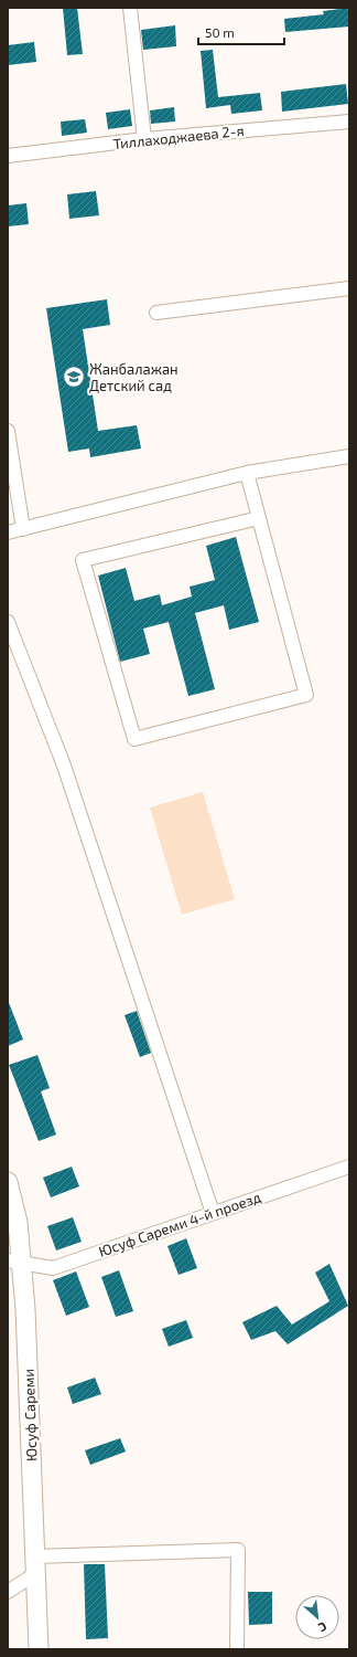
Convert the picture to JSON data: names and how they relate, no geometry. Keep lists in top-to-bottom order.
{
  "streets": {
    "main road": ["Юсуф Сареми"],
    "street": ["Тиллаходжаева 2-я", "Юсуф Сареми 4-й проезд"]
  },
  "crossings": [
    ["Юсуф Сареми 4-й проезд", "Юсуф Сареми"]
  ],
  "places": {
    "school or university": ["Жанбалажан Детский сад"]
  },
  "scale_bar": "50 m",
  "north": "bottom right"
}
